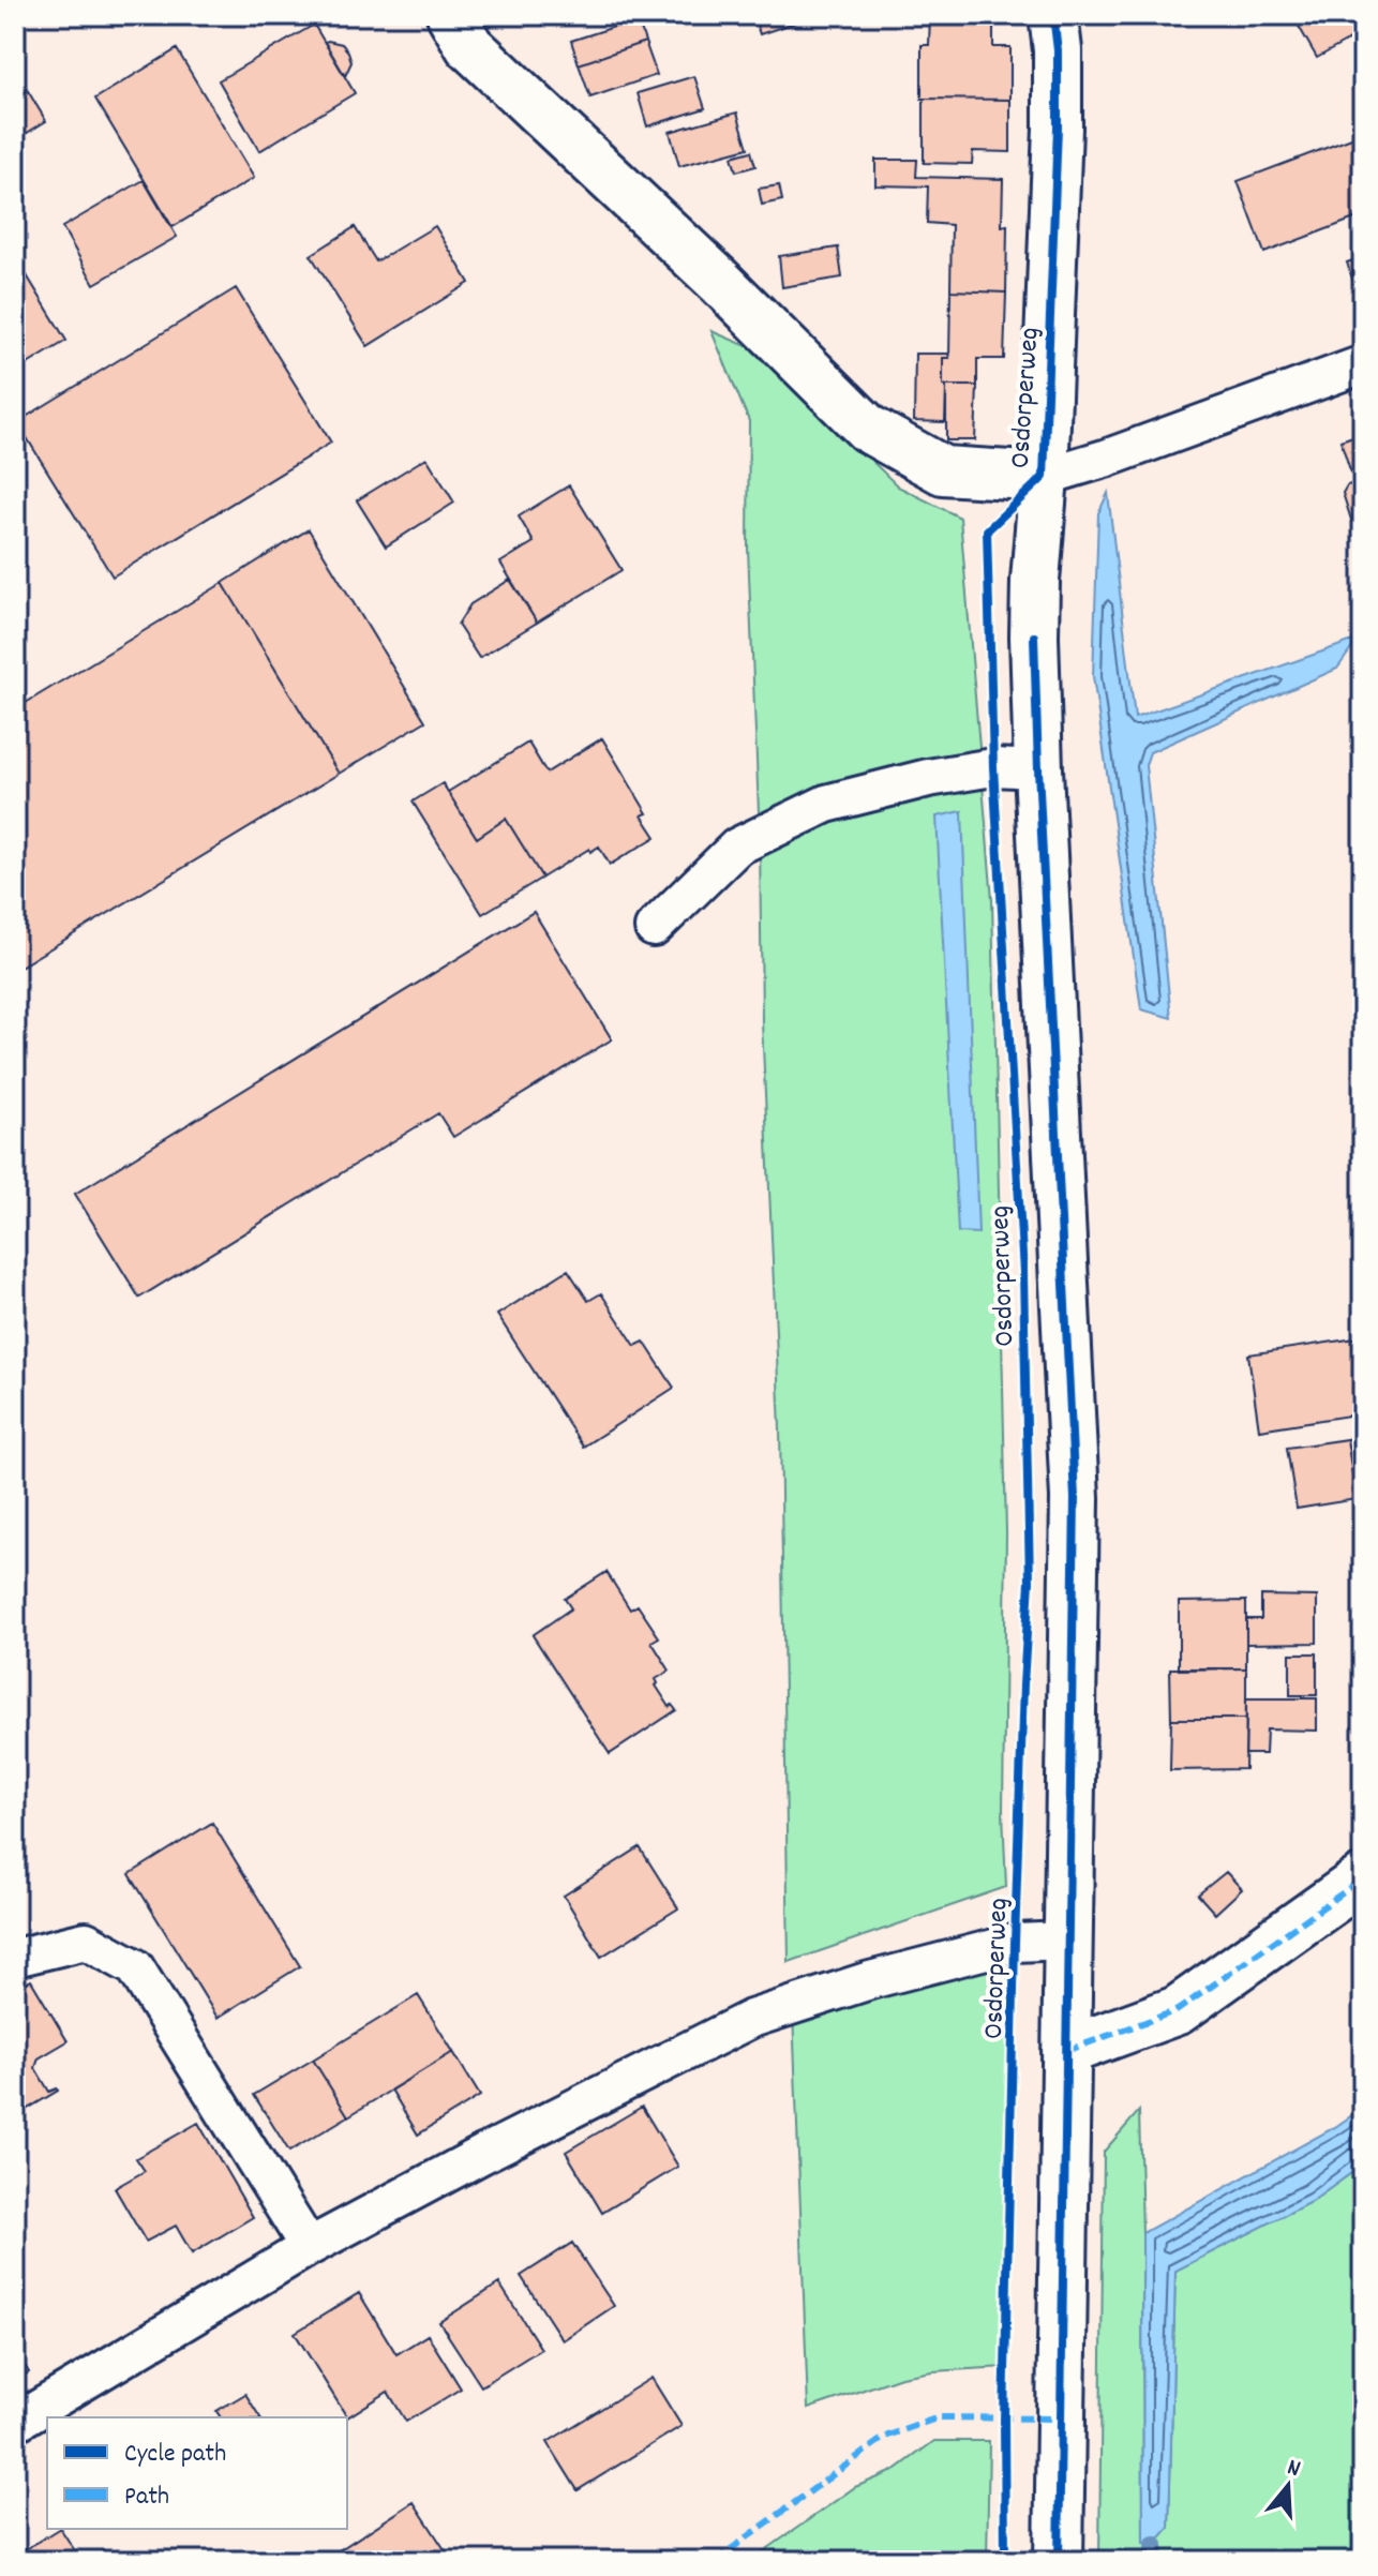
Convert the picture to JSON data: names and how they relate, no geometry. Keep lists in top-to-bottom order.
{
  "streets": {
    "street": ["Osdorperweg"]
  },
  "legend": ["Cycle path", "Path"],
  "north": "top"
}
